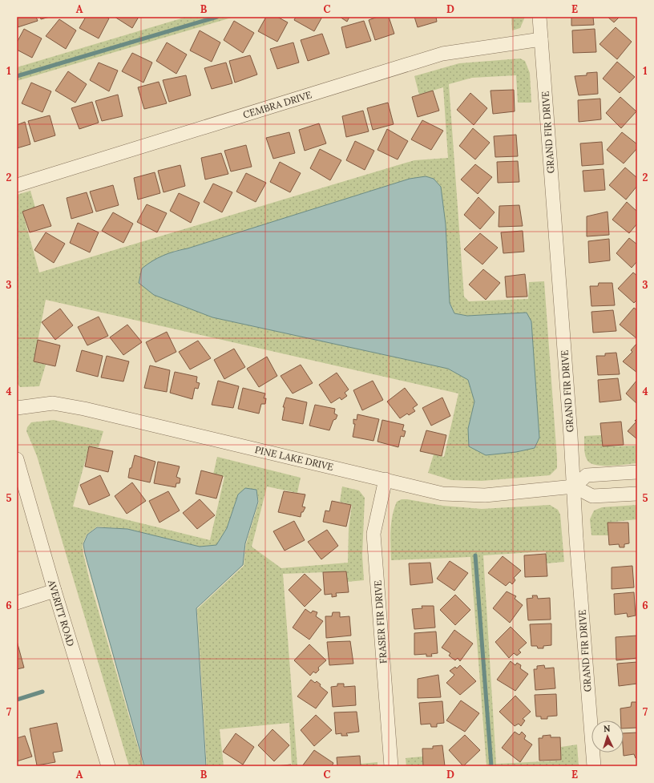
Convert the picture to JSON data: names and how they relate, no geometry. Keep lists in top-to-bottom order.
{
  "streets": {
    "street": [
      "CEMBRA DRIVE",
      "GRAND FIR DRIVE",
      "PINE LAKE DRIVE",
      "AVERITT ROAD",
      "FRASER FIR DRIVE"
    ]
  },
  "crossings": [
    ["CEMBRA DRIVE", "GRAND FIR DRIVE"],
    ["GRAND FIR DRIVE", "PINE LAKE DRIVE"],
    ["PINE LAKE DRIVE", "FRASER FIR DRIVE"]
  ],
  "north": "top",
  "grid": {
    "columns": [
      "A",
      "B",
      "C",
      "D",
      "E"
    ],
    "rows": [
      "1",
      "2",
      "3",
      "4",
      "5",
      "6",
      "7"
    ]
  }
}
